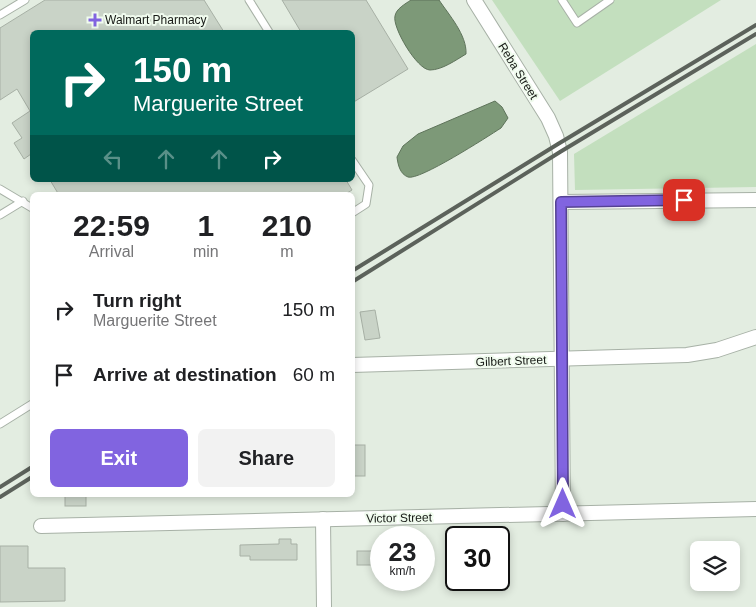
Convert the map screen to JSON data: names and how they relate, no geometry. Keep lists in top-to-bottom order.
{
  "streets": {
    "street": ["Reba Street", "Gilbert Street", "Victor Street"]
  },
  "crossings": [
    ["Reba Street", "Gilbert Street"],
    ["Reba Street", "Victor Street"]
  ],
  "places": {
    "health": ["Walmart Pharmacy"]
  },
  "page": {
    "turn": ["150 m", "Marguerite Street"],
    "eta": [
      "22:59",
      "Arrival",
      "1",
      "min",
      "210",
      "m"
    ],
    "list": [
      {
        "name": "Turn right",
        "note": "Marguerite Street",
        "value": "150 m"
      },
      {
        "name": "Arrive at destination",
        "value": "60 m"
      }
    ],
    "buttons": ["Exit", "Share"],
    "speed": "23 km/h",
    "limit": "30"
  }
}
